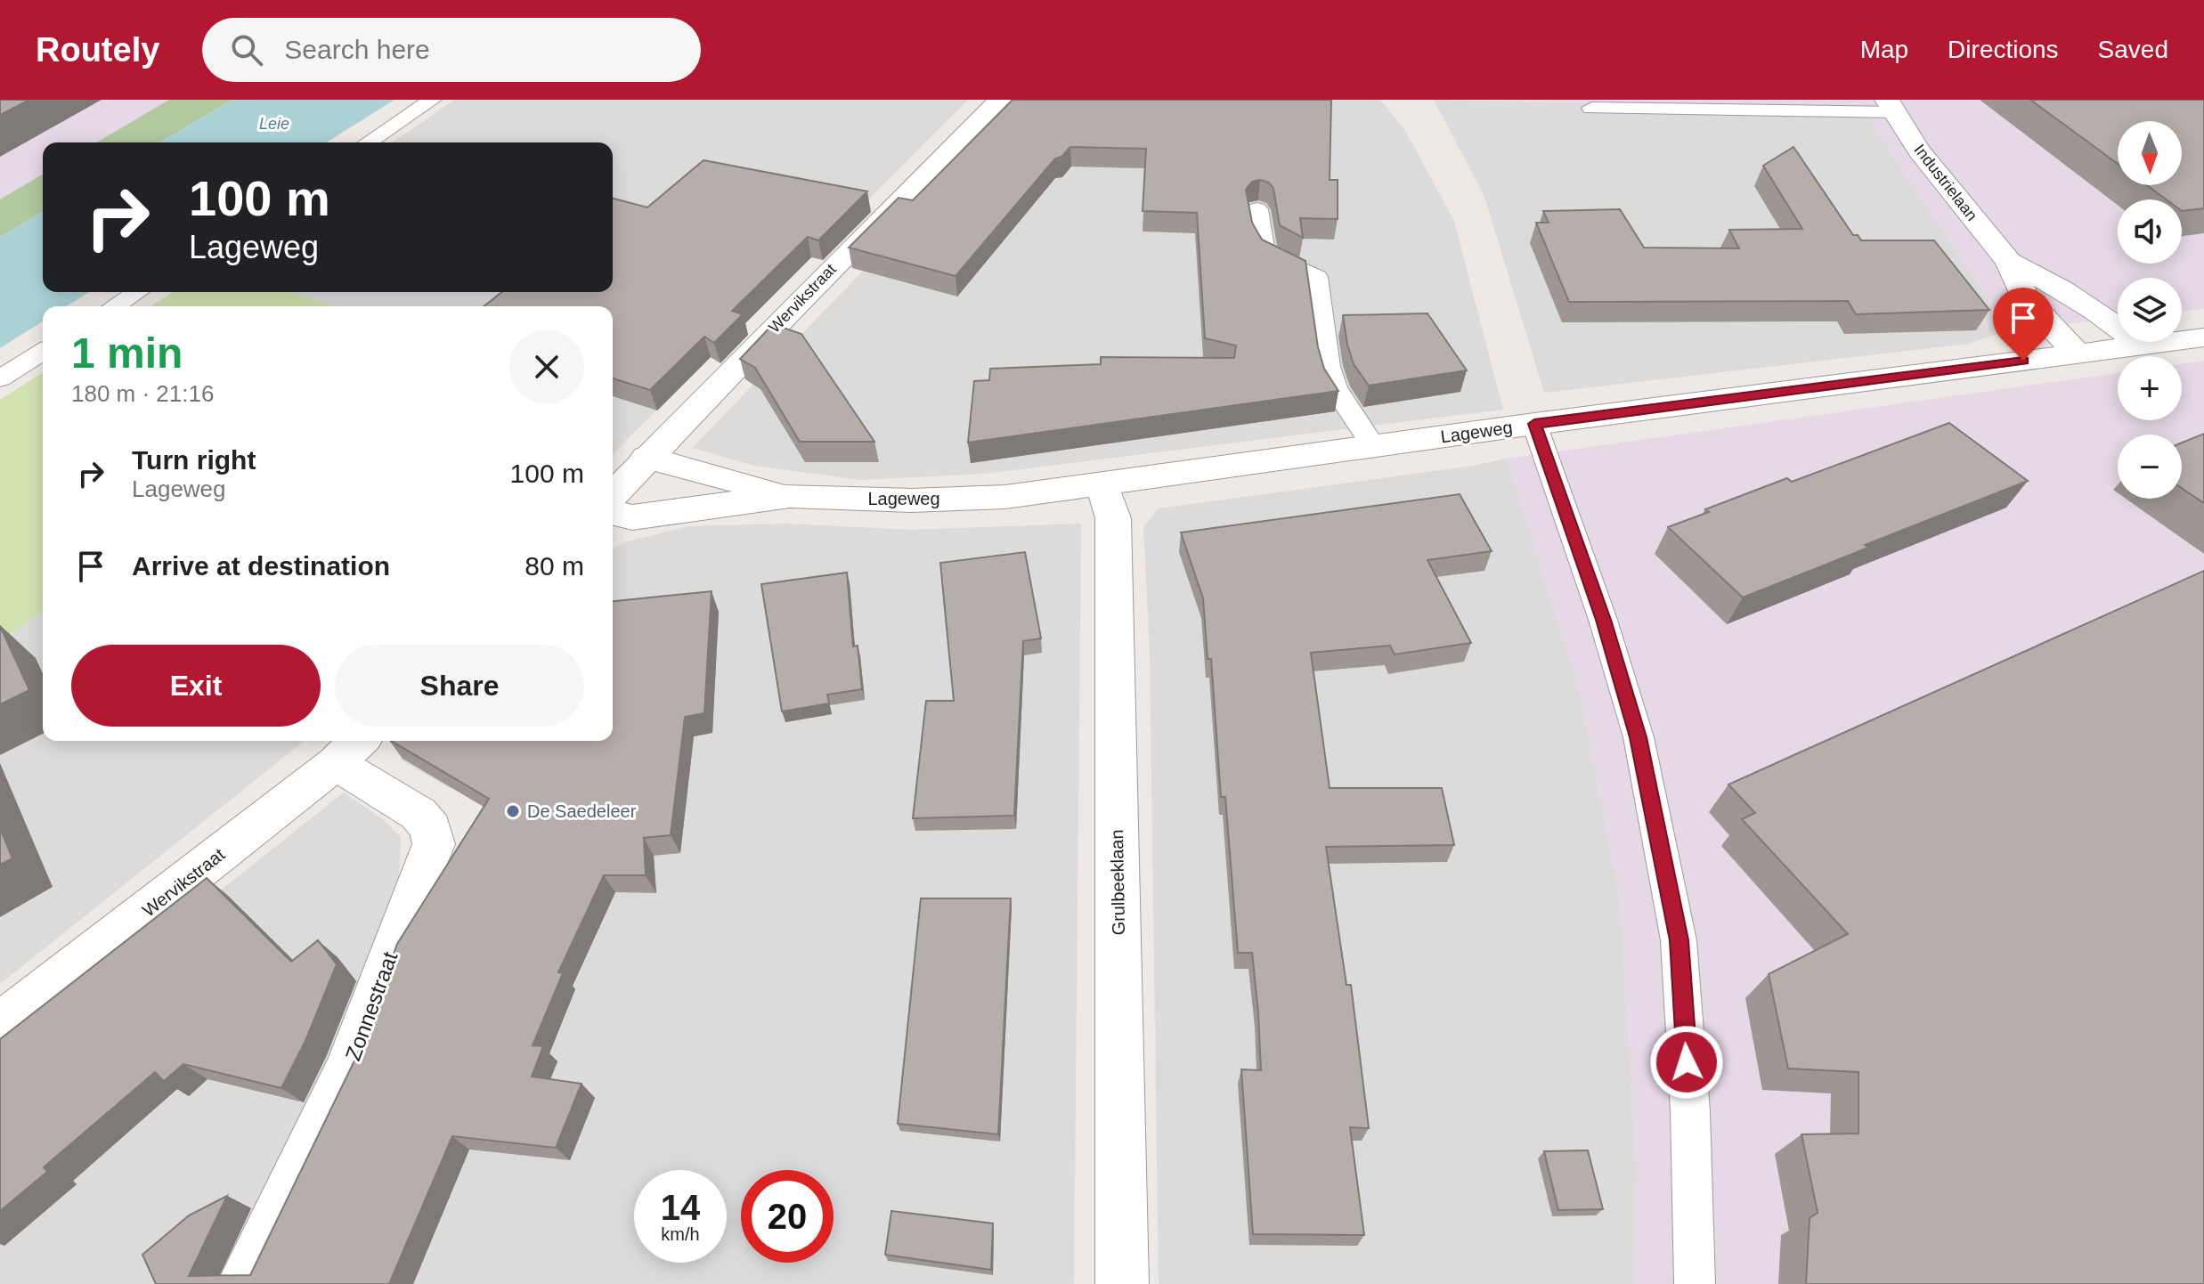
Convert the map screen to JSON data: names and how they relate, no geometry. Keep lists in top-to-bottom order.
{
  "streets": {
    "street": [
      "Industrielaan",
      "Wervikstraat",
      "Lageweg",
      "Grulbeeklaan",
      "Zonnestraat"
    ]
  },
  "crossings": [
    ["Industrielaan", "Lageweg"],
    ["Wervikstraat", "Lageweg"],
    ["Wervikstraat", "Zonnestraat"],
    ["Lageweg", "Grulbeeklaan"]
  ],
  "water": ["Leie"],
  "places": ["De Saedeleer"],
  "north": "bottom",
  "page": {
    "header": "Routely",
    "search": "Search here",
    "nav": ["Map", "Directions", "Saved"],
    "map_buttons": ["+", "−"],
    "turn": ["100 m", "Lageweg"],
    "heading": ["1 min", "180 m · 21:16"],
    "list": [
      {
        "name": "Turn right",
        "note": "Lageweg",
        "value": "100 m"
      },
      {
        "name": "Arrive at destination",
        "value": "80 m"
      }
    ],
    "buttons": ["Exit", "Share"],
    "speed": "14 km/h",
    "limit": "20"
  }
}
